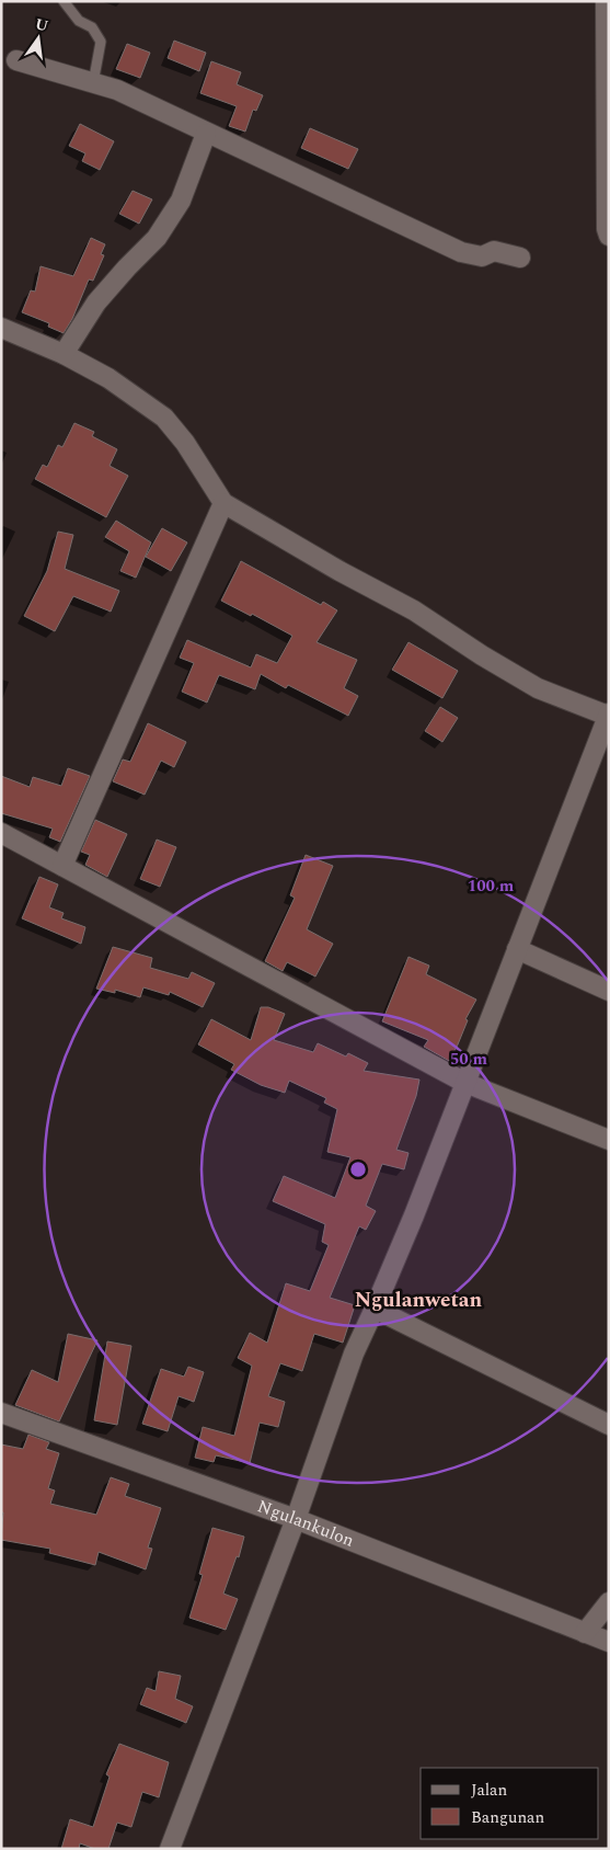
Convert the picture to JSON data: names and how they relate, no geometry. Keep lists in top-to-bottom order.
{
  "streets": {
    "street": ["Ngulankulon"]
  },
  "districts": ["Ngulanwetan"],
  "legend": ["Jalan", "Bangunan"],
  "north": "top",
  "rings": ["100 m", "50 m"]
}
